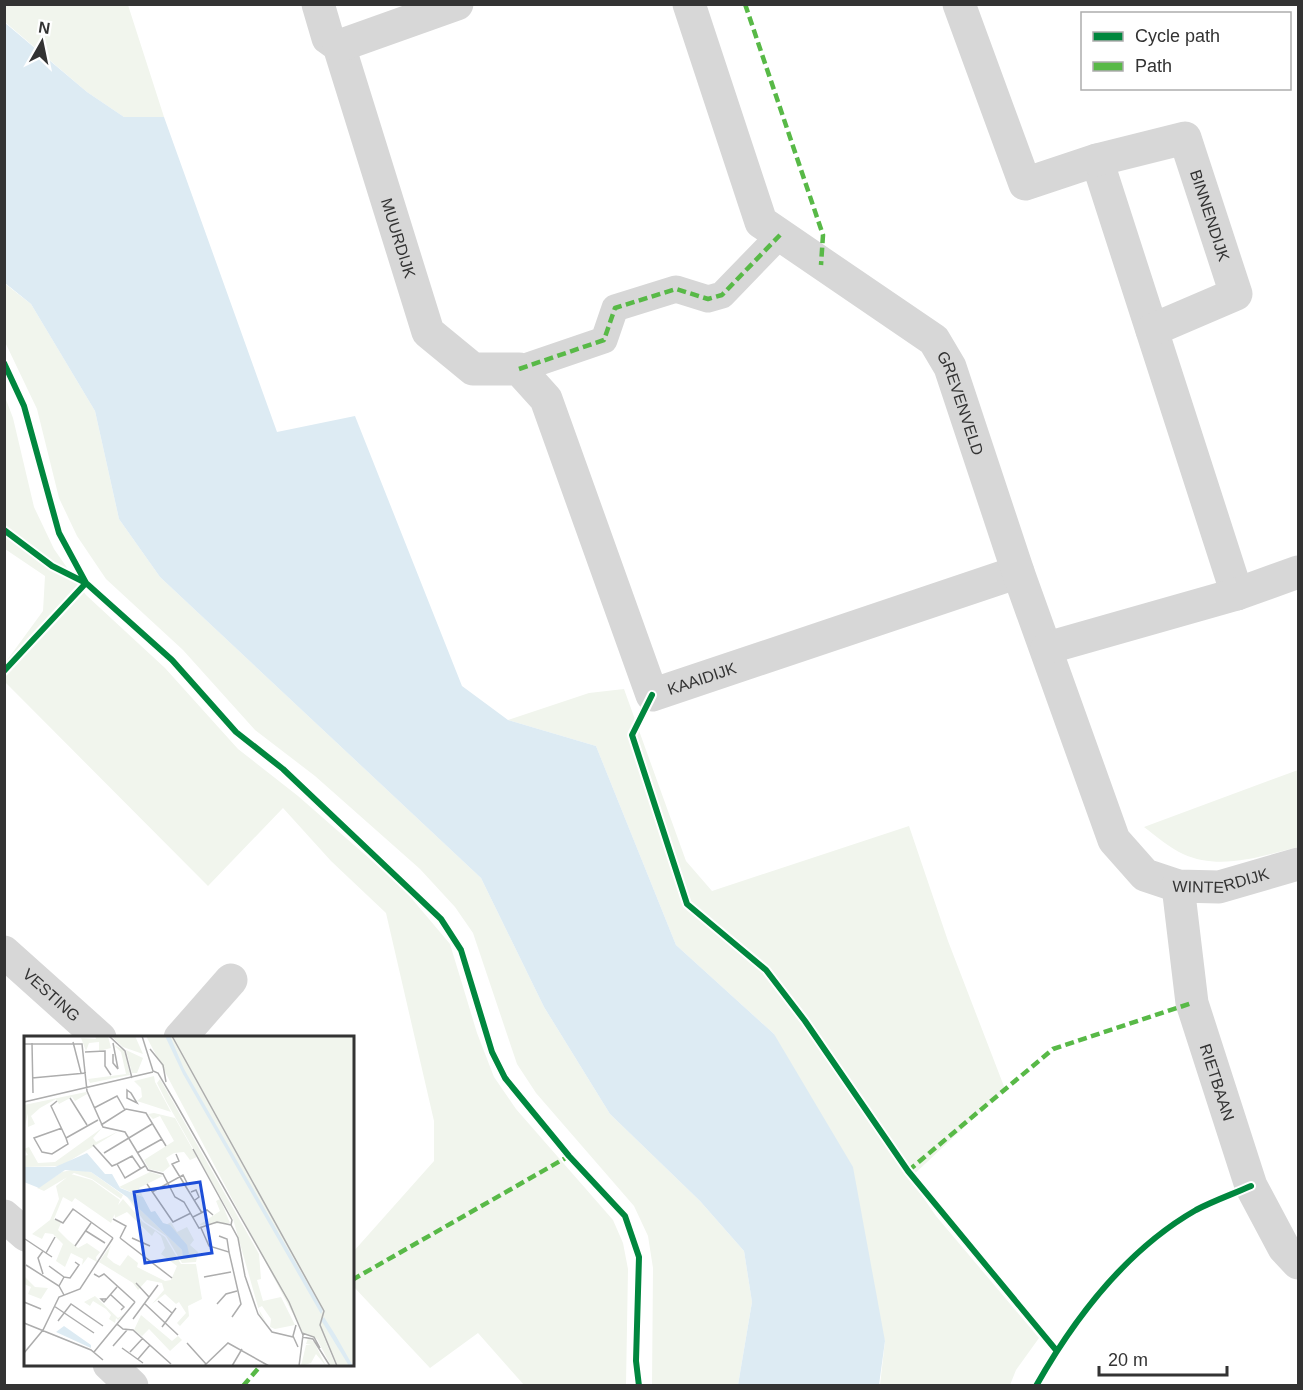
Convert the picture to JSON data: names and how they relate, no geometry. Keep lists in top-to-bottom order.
{
  "streets": {
    "street": [
      "BINNENDIJK",
      "MUURDIJK",
      "GREVENVELD",
      "KAAIDIJK",
      "WINTERDIJK",
      "VESTING",
      "RIETBAAN"
    ]
  },
  "crossings": [
    ["MUURDIJK", "KAAIDIJK"],
    ["GREVENVELD", "KAAIDIJK"],
    ["GREVENVELD", "WINTERDIJK"],
    ["WINTERDIJK", "RIETBAAN"]
  ],
  "legend": ["Cycle path", "Path"],
  "scale_bar": "20 m",
  "north": "top"
}
